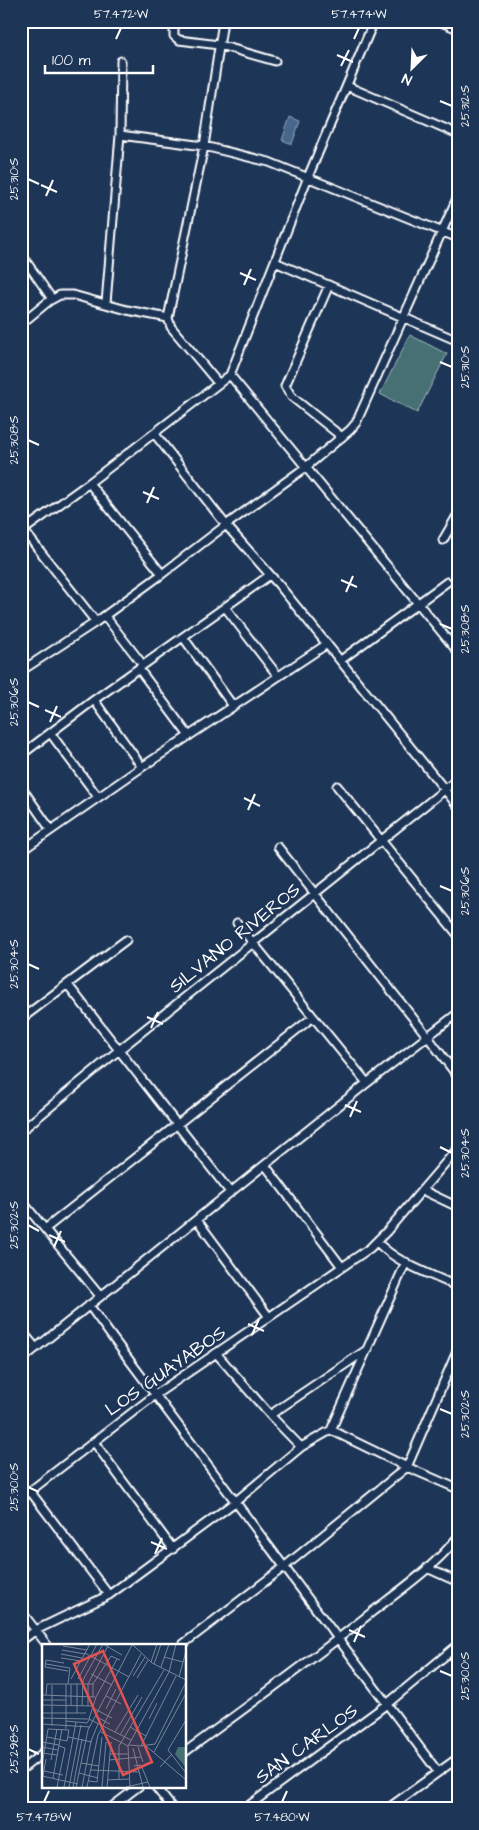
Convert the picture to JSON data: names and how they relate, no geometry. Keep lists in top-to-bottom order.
{
  "streets": {
    "street": ["SILVANO RIVEROS", "LOS GUAYABOS", "SAN CARLOS"]
  },
  "scale_bar": "100 m",
  "north": "bottom left",
  "coordinates": [
    "57.472°W",
    "57.474°W",
    "25.312°S",
    "25.310°S",
    "25.308°S",
    "25.306°S",
    "25.304°S",
    "25.302°S",
    "25.300°S",
    "25.298°S",
    "57.478°W",
    "57.480°W"
  ]
}
